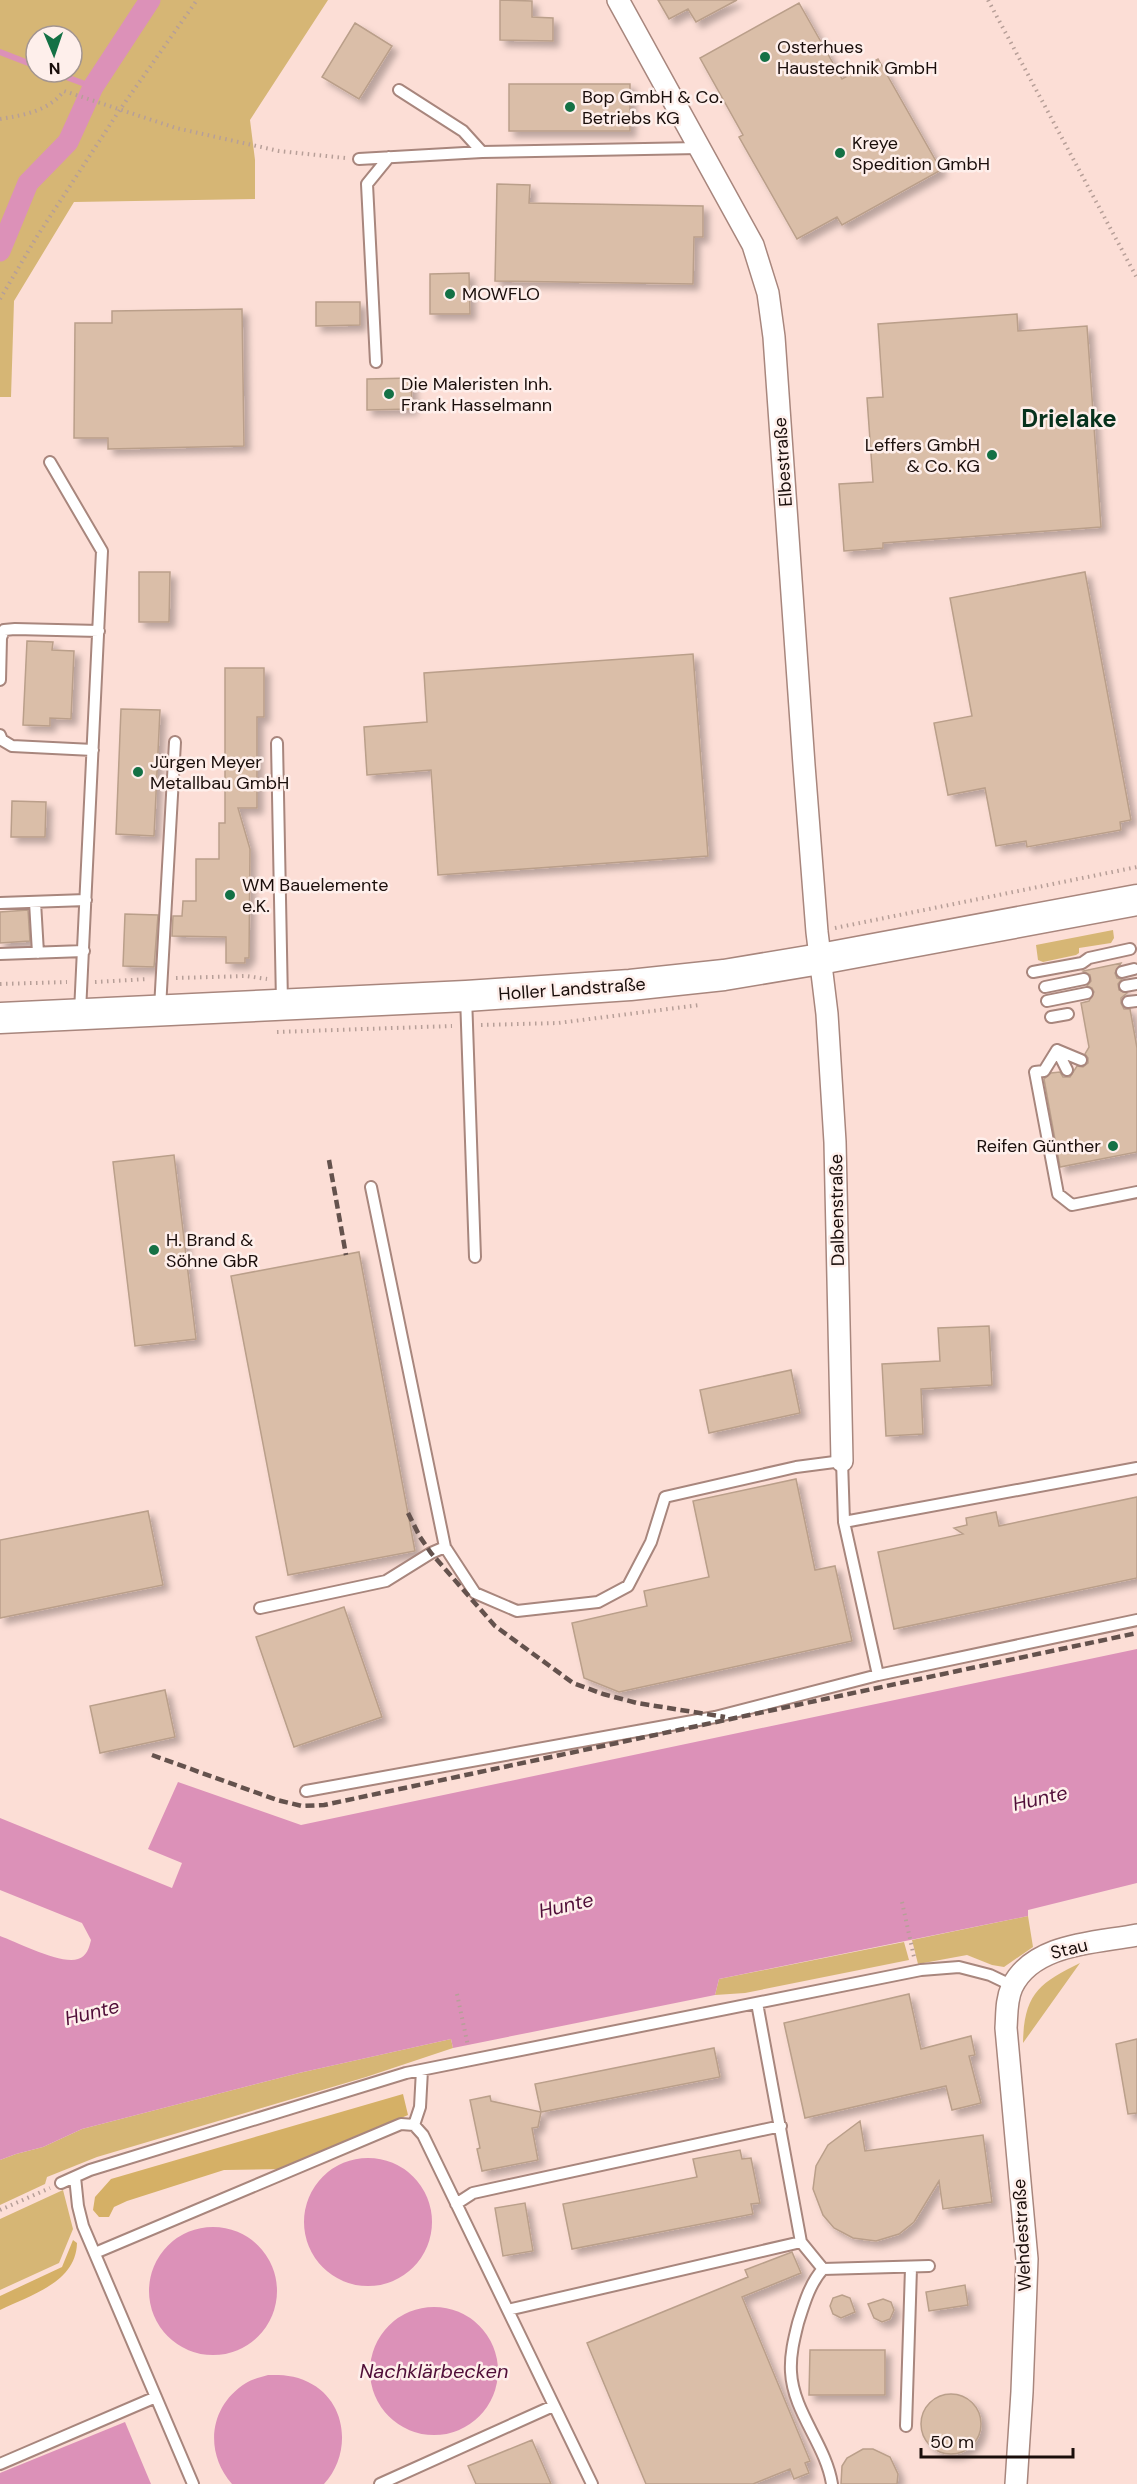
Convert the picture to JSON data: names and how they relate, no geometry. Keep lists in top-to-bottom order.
{
  "streets": {
    "main road": ["Holler Landstraße"],
    "street": [
      "Elbestraße",
      "Dalbenstraße",
      "Stau",
      "Wehdestraße"
    ]
  },
  "crossings": [
    ["Elbestraße", "Holler Landstraße"],
    ["Elbestraße", "Dalbenstraße"],
    ["Holler Landstraße", "Dalbenstraße"],
    ["Stau", "Wehdestraße"]
  ],
  "districts": ["Drielake"],
  "water": ["Hunte", "Nachklärbecken"],
  "places": [
    "Osterhues Haustechnik GmbH",
    "Bop GmbH & Co. Betriebs KG",
    "Kreye Spedition GmbH",
    "MOWFLO",
    "Die Maleristen Inh. Frank Hasselmann",
    "Leffers GmbH & Co. KG",
    "Jürgen Meyer Metallbau GmbH",
    "WM Bauelemente e.K.",
    "Reifen Günther",
    "H. Brand & Söhne GbR"
  ],
  "scale_bar": "50 m",
  "north": "bottom"
}
